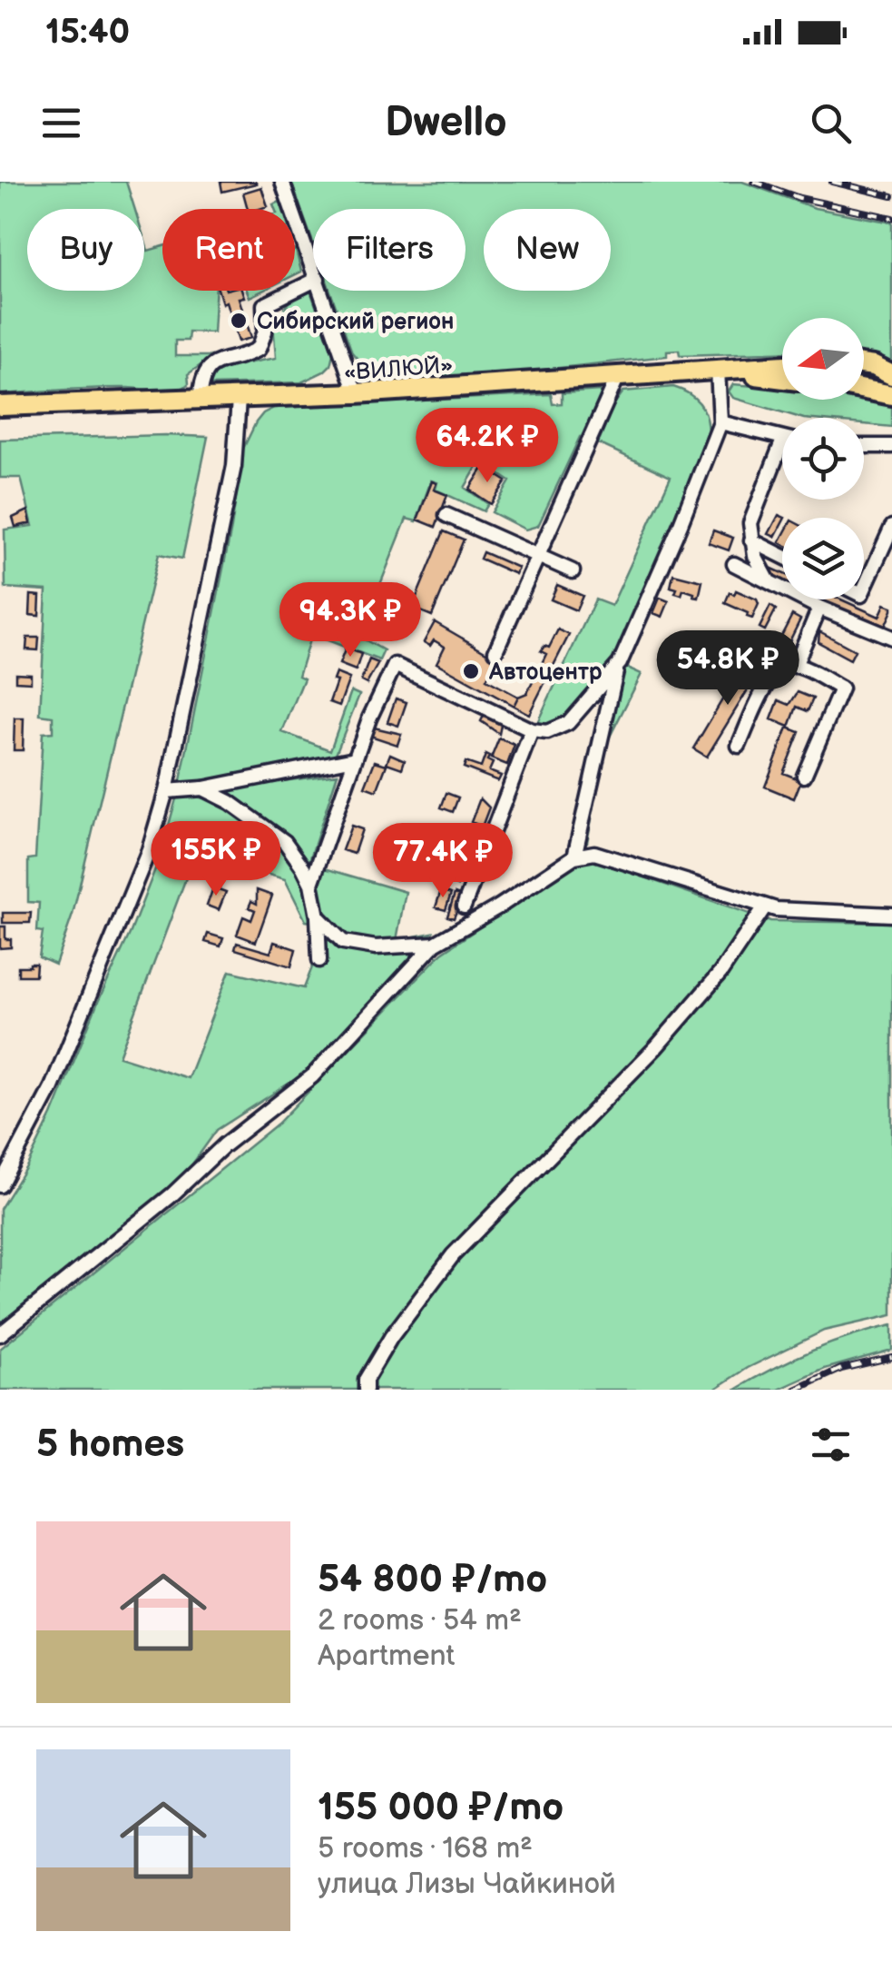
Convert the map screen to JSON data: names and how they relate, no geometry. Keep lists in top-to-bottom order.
{
  "streets": {
    "highway": ["«ВИЛЮЙ»"]
  },
  "places": ["Сибирский регион", "Автоцентр"],
  "north": "left",
  "page": {
    "status": "15:40",
    "header": "Dwello",
    "chip": [
      "Buy",
      "Rent",
      "Filters",
      "New"
    ],
    "price": [
      "64.2K ₽",
      "94.3K ₽",
      "54.8K ₽",
      "155K ₽",
      "77.4K ₽"
    ],
    "heading": "5 homes",
    "list": [
      {
        "name": "54 800 ₽/mo",
        "note": "2 rooms · 54 m² · Apartment"
      },
      {
        "name": "155 000 ₽/mo",
        "note": "5 rooms · 168 m² · улица Лизы Чайкиной"
      }
    ]
  }
}
